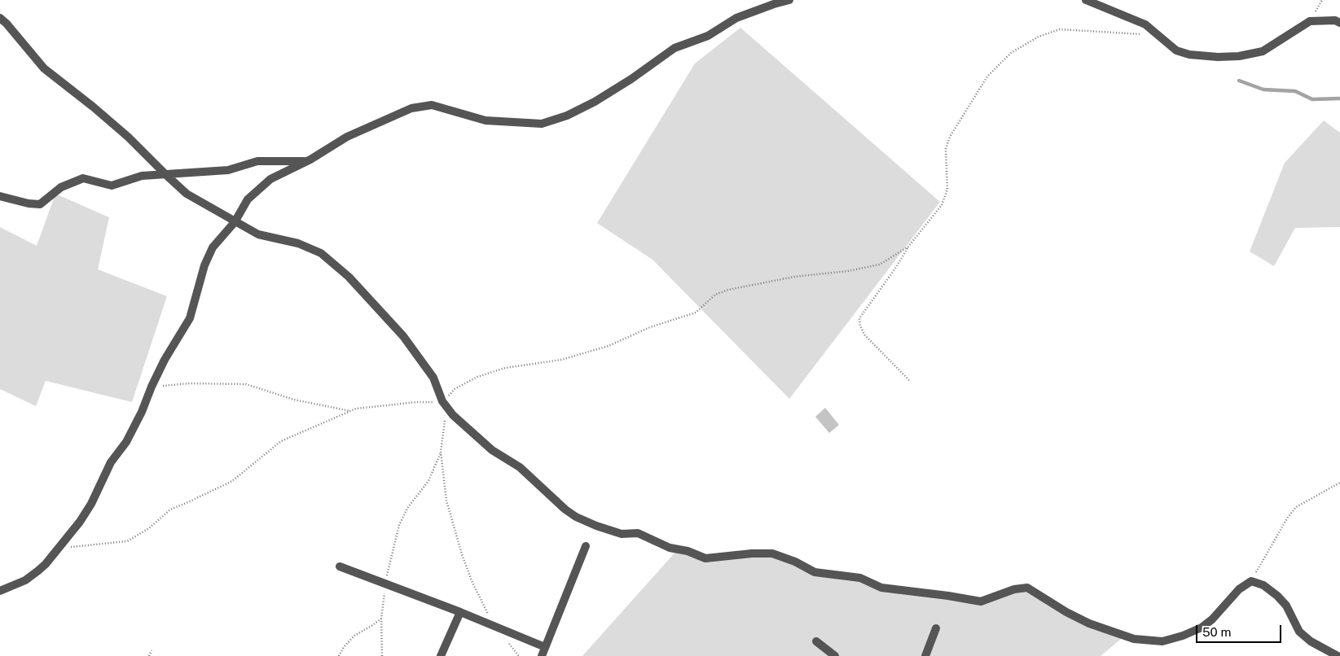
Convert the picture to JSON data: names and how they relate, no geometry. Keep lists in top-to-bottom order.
{
  "scale_bar": "50 m"
}
